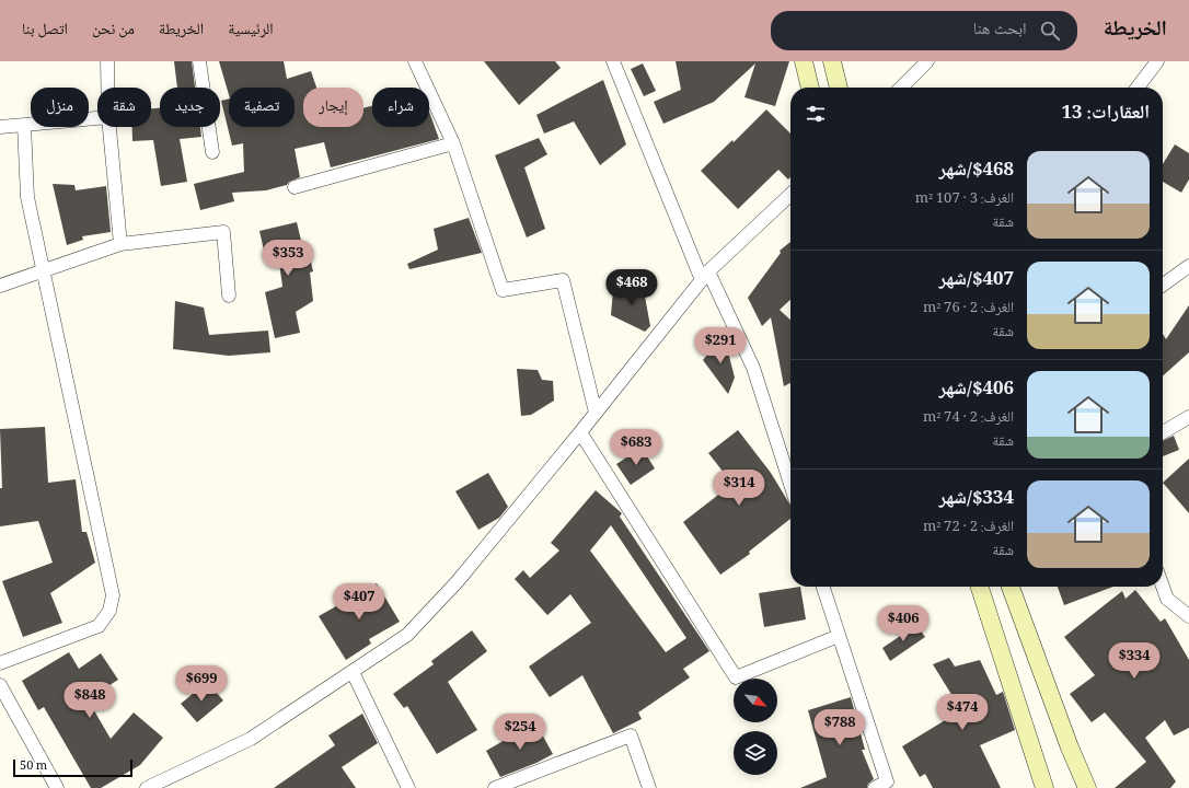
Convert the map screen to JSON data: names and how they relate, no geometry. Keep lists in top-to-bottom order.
{
  "scale_bar": "50 m",
  "north": "bottom right",
  "page": {
    "header": "الخريطة",
    "search": "ابحث هنا",
    "nav": [
      "الرئيسية",
      "الخريطة",
      "من نحن",
      "اتصل بنا"
    ],
    "chip": [
      "شراء",
      "إيجار",
      "تصفية",
      "جديد",
      "شقة",
      "منزل"
    ],
    "heading": "العقارات: 13",
    "list": [
      {
        "name": "$468/شهر",
        "note": "الغرف: 3 · 107 m² · شقة"
      },
      {
        "name": "$407/شهر",
        "note": "الغرف: 2 · 76 m² · شقة"
      },
      {
        "name": "$406/شهر",
        "note": "الغرف: 2 · 74 m² · شقة"
      },
      {
        "name": "$334/شهر",
        "note": "الغرف: 2 · 72 m² · شقة"
      }
    ],
    "price": [
      "$353",
      "$468",
      "$291",
      "$683",
      "$314",
      "$407",
      "$406",
      "$334",
      "$699",
      "$848",
      "$474",
      "$788",
      "$254"
    ],
    "scale": "50 m"
  }
}
